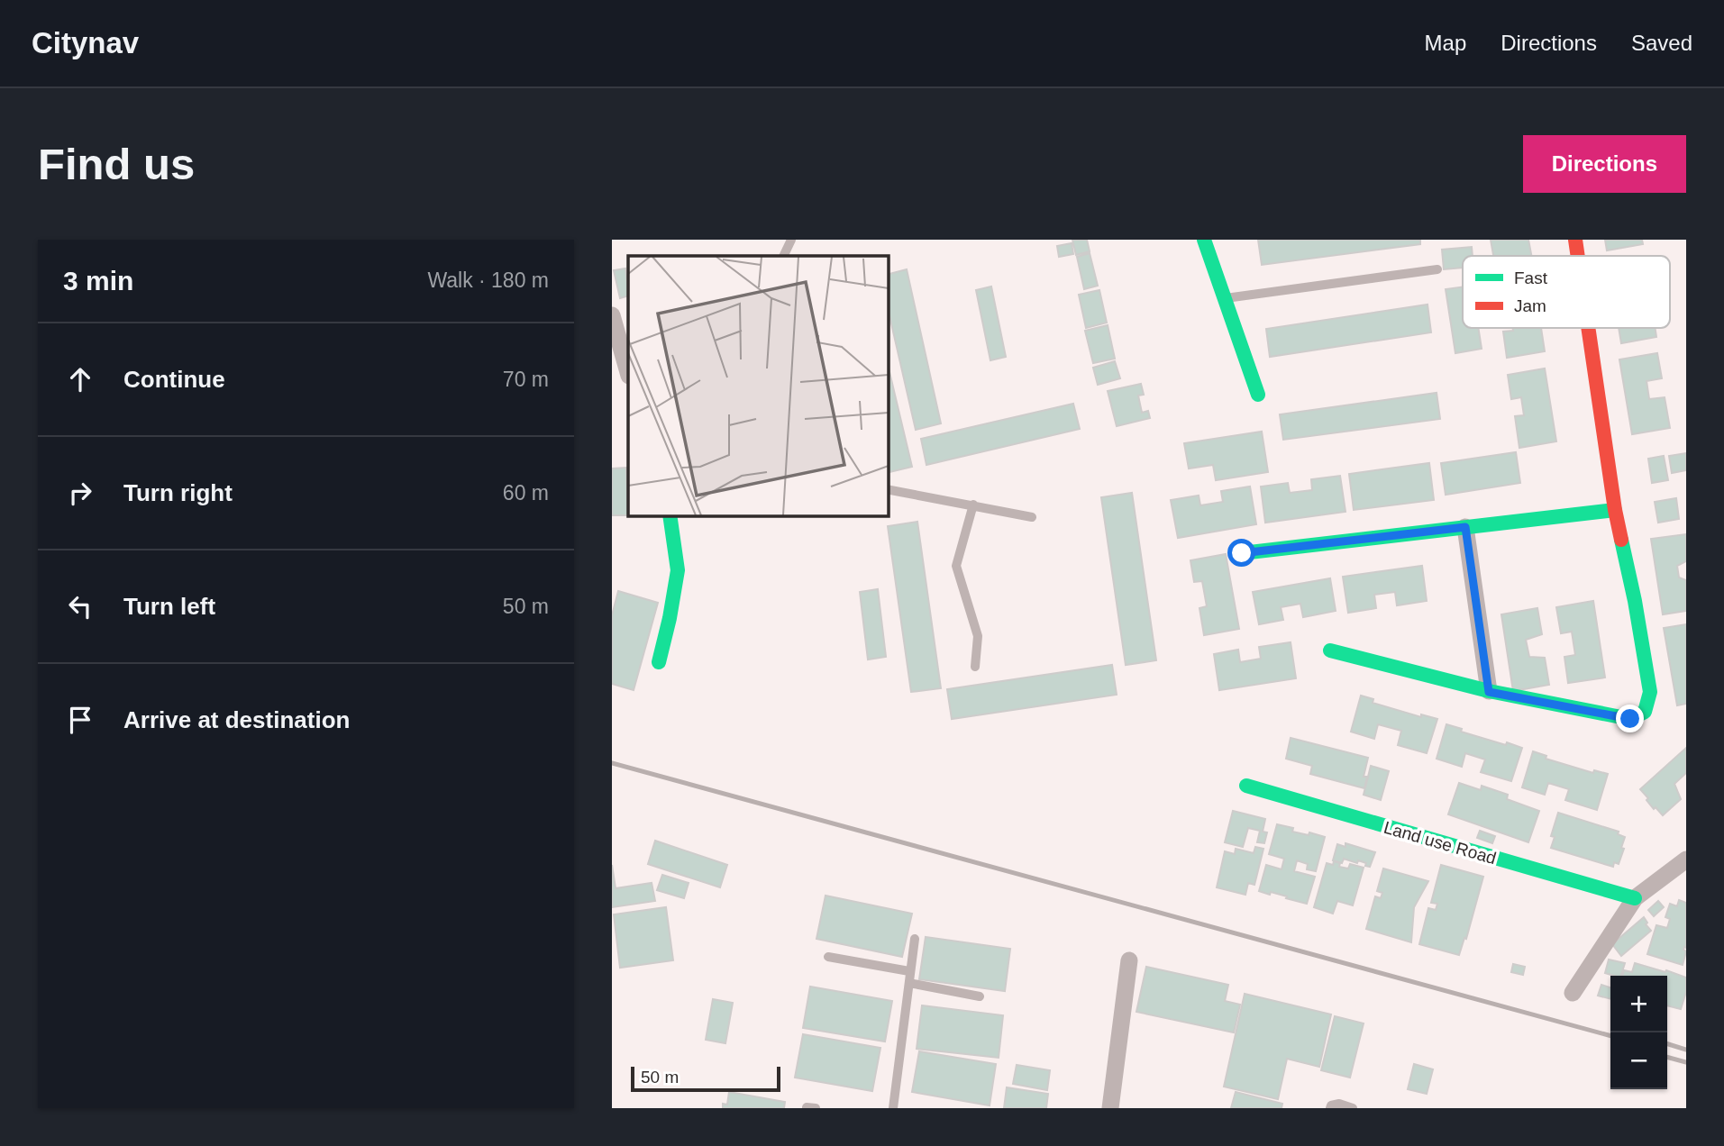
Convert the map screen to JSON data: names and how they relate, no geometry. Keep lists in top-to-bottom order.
{
  "streets": {
    "street": ["Land use Road"]
  },
  "legend": ["Fast", "Jam"],
  "scale_bar": "50 m",
  "page": {
    "header": "Citynav",
    "nav": ["Map", "Directions", "Saved"],
    "buttons": "Directions",
    "title": "Find us",
    "heading": ["3 min", "Walk · 180 m"],
    "list": [
      ["Continue", "70 m"],
      ["Turn right", "60 m"],
      ["Turn left", "50 m"],
      "Arrive at destination"
    ],
    "map_buttons": ["+", "−"],
    "scale": "50 m"
  }
}
